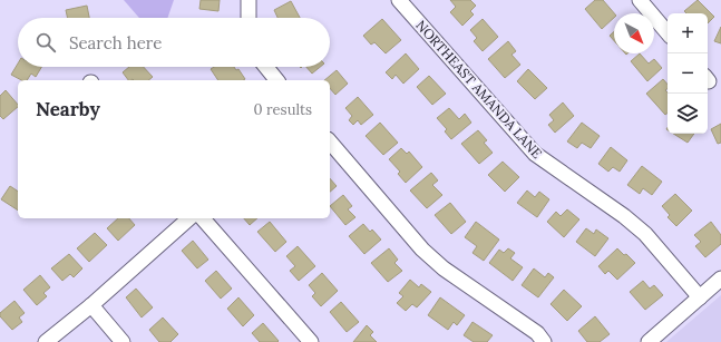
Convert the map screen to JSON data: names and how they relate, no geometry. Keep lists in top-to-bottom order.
{
  "streets": {
    "street": ["NORTHEAST AMANDA LANE"]
  },
  "north": "bottom right",
  "page": {
    "map_buttons": ["+", "−"],
    "search": "Search here",
    "heading": ["Nearby", "0 results"]
  }
}
